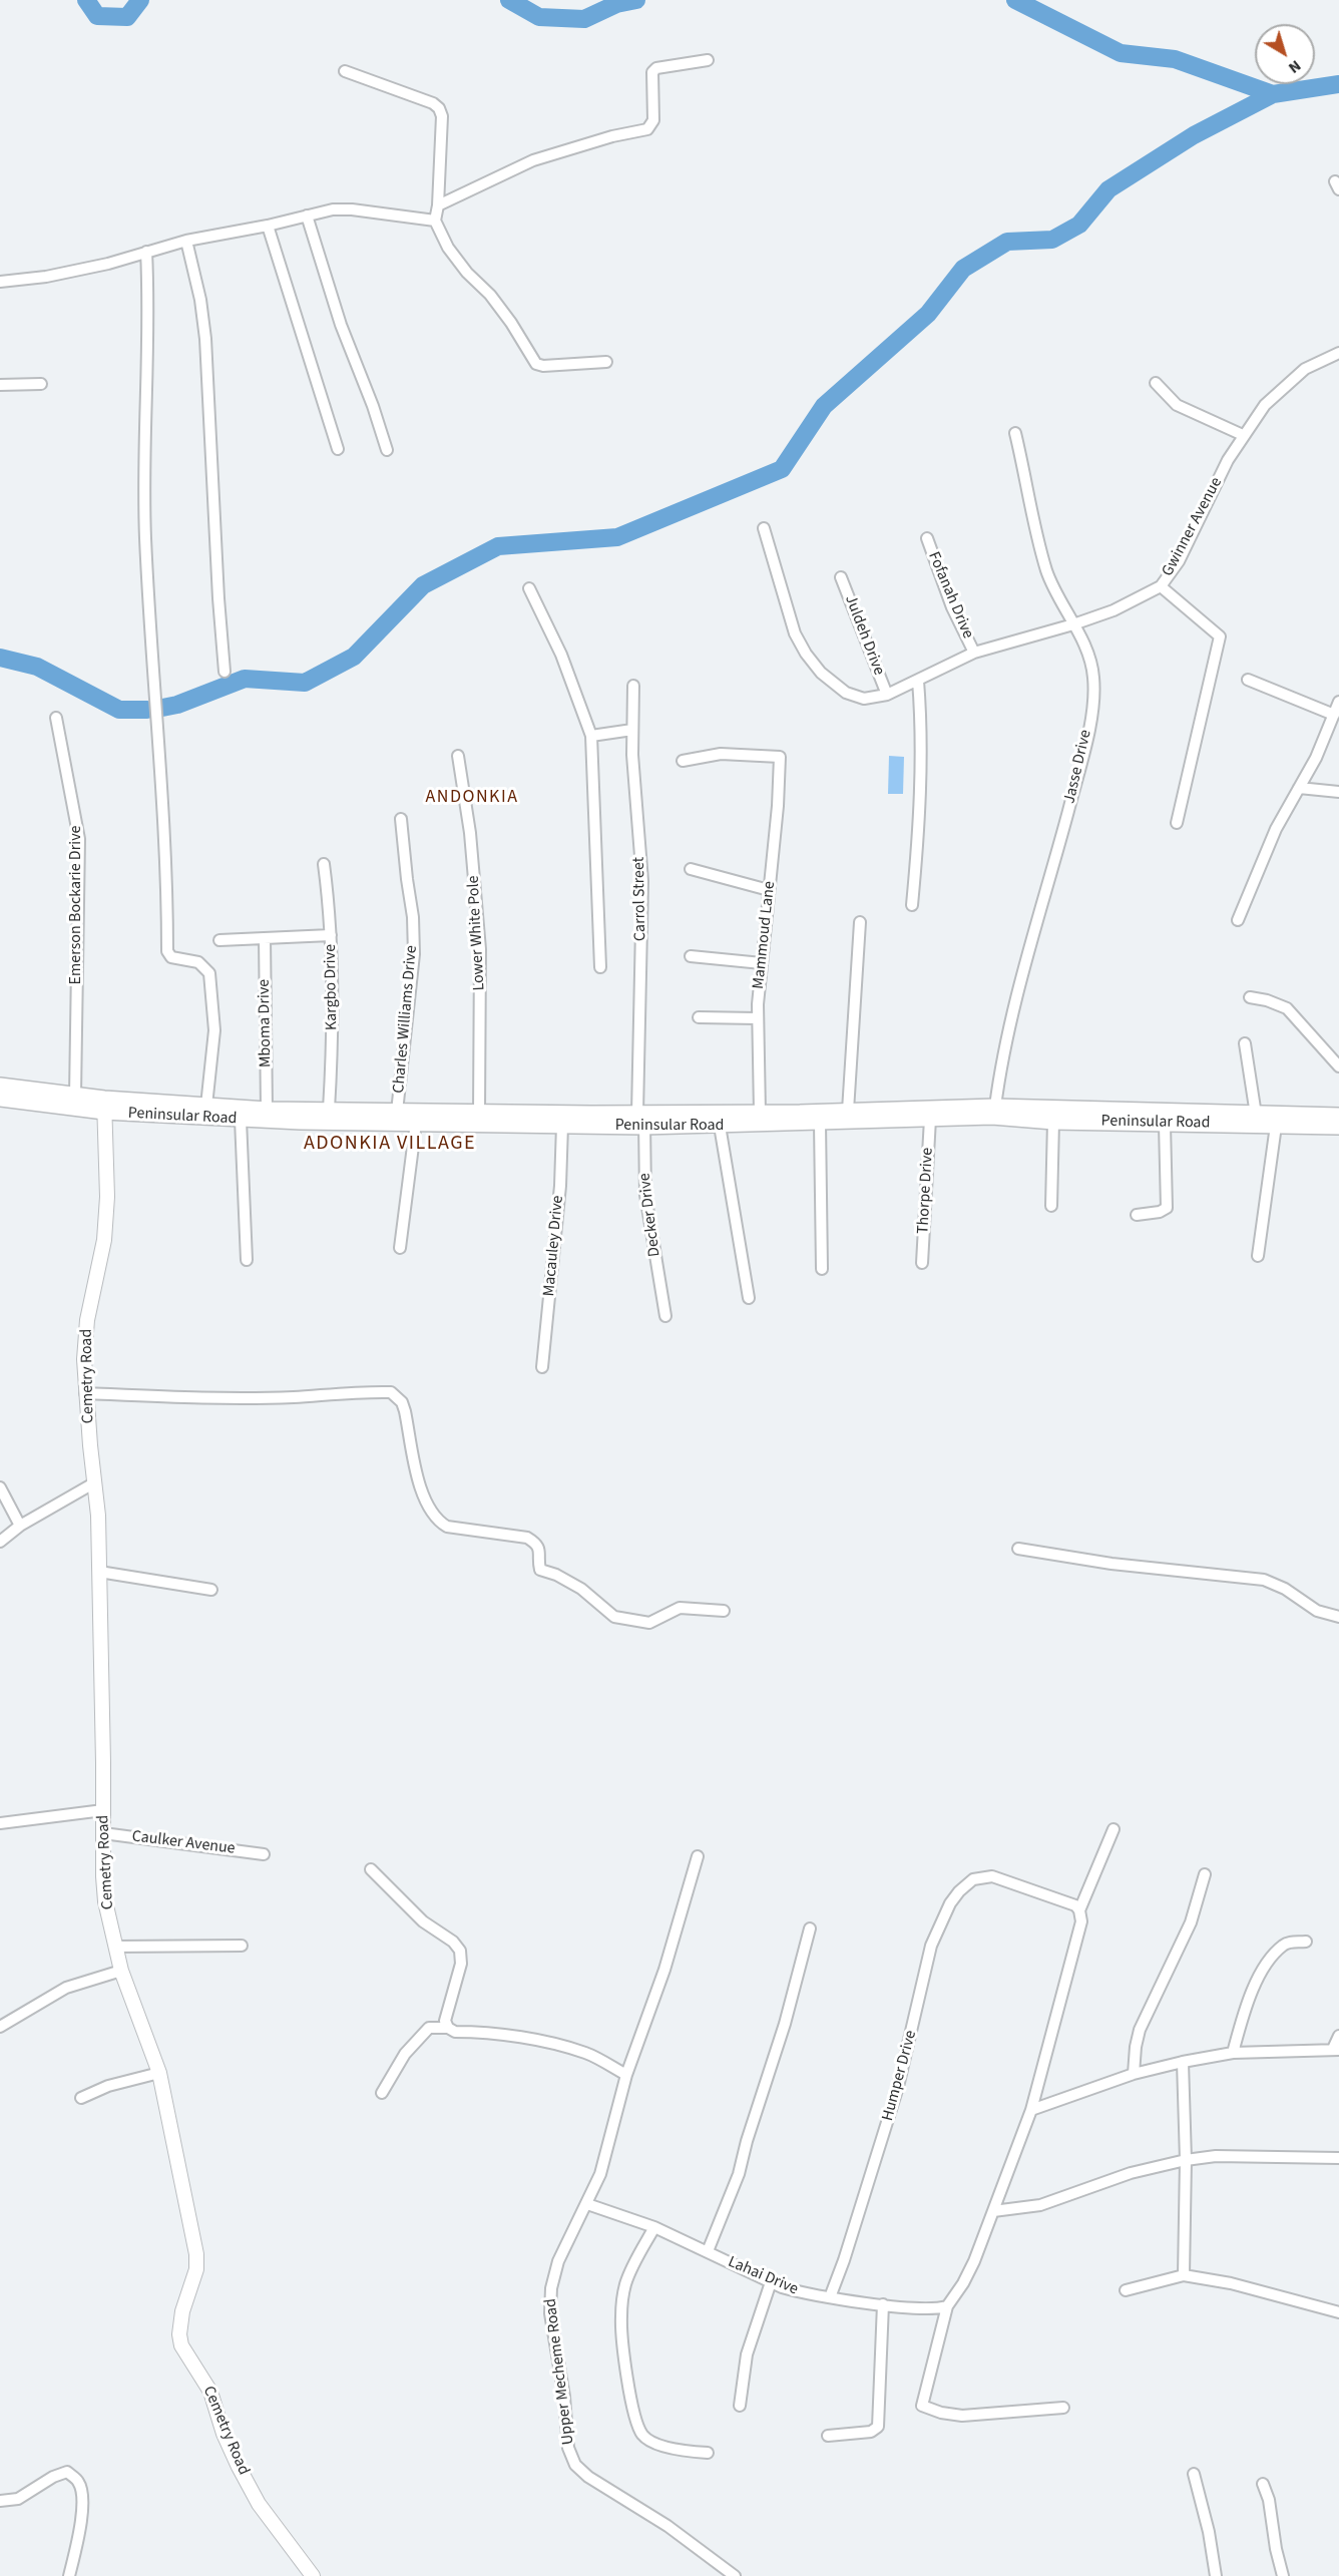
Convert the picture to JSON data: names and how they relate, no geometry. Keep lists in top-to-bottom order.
{
  "streets": {
    "main road": ["Peninsular Road"],
    "street": [
      "Gwinner Avenue",
      "Fofanah Drive",
      "Juldeh Drive",
      "Jasse Drive",
      "Carrol Street",
      "Emerson Bockarie Drive",
      "Lower White Pole",
      "Mammoud Lane",
      "Kargbo Drive",
      "Charles Williams Drive",
      "Mboma Drive",
      "Thorpe Drive",
      "Decker Drive",
      "Macauley Drive",
      "Cemetry Road",
      "Caulker Avenue",
      "Humper Drive",
      "Lahai Drive",
      "Upper Mecheme Road"
    ]
  },
  "crossings": [
    ["Gwinner Avenue", "Fofanah Drive"],
    ["Gwinner Avenue", "Juldeh Drive"],
    ["Gwinner Avenue", "Jasse Drive"],
    ["Jasse Drive", "Peninsular Road"],
    ["Carrol Street", "Peninsular Road"],
    ["Carrol Street", "Decker Drive"],
    ["Emerson Bockarie Drive", "Peninsular Road"],
    ["Lower White Pole", "Peninsular Road"],
    ["Mammoud Lane", "Peninsular Road"],
    ["Kargbo Drive", "Peninsular Road"],
    ["Charles Williams Drive", "Peninsular Road"],
    ["Mboma Drive", "Peninsular Road"],
    ["Peninsular Road", "Thorpe Drive"],
    ["Peninsular Road", "Decker Drive"],
    ["Peninsular Road", "Macauley Drive"],
    ["Peninsular Road", "Cemetry Road"],
    ["Cemetry Road", "Caulker Avenue"],
    ["Humper Drive", "Lahai Drive"],
    ["Lahai Drive", "Upper Mecheme Road"]
  ],
  "districts": ["ANDONKIA", "ADONKIA VILLAGE"],
  "north": "bottom right"
}
